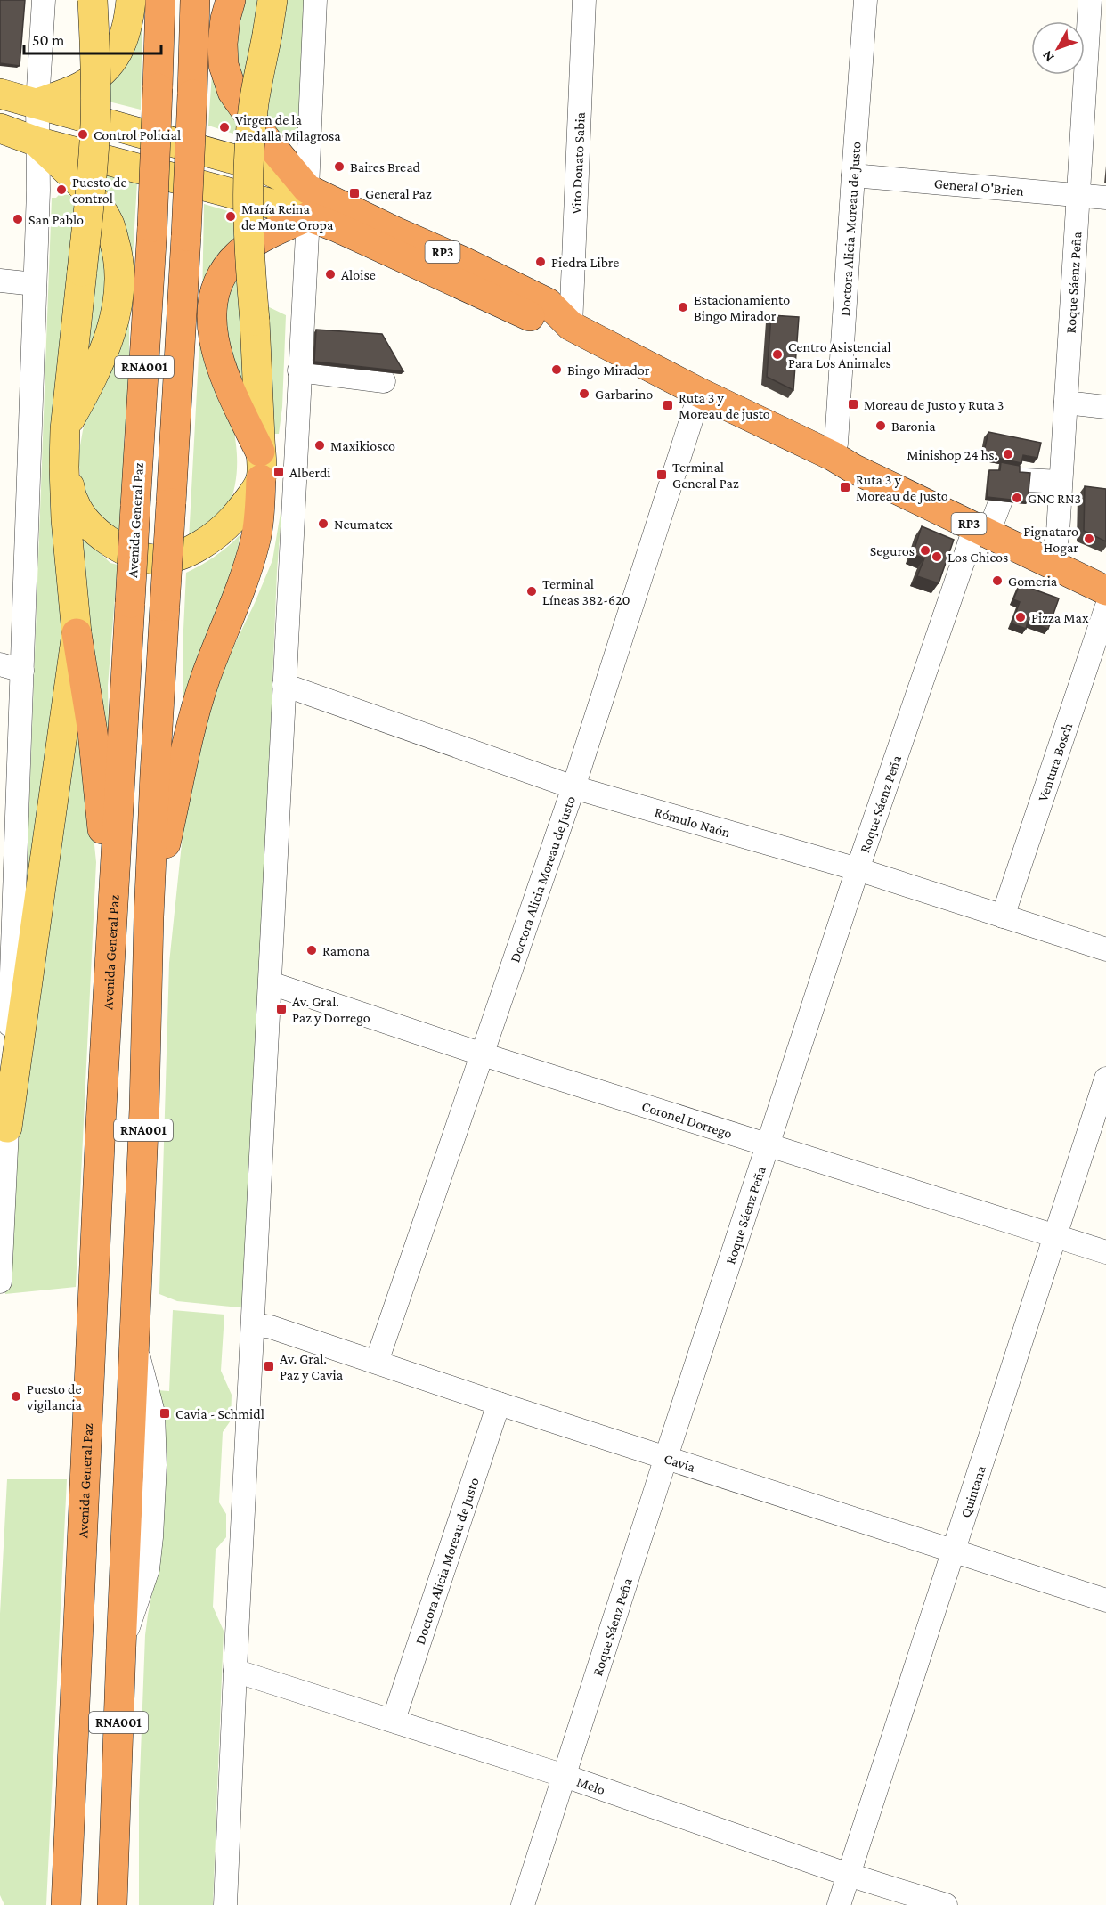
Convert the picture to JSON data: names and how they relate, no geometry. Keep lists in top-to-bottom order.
{
  "streets": {
    "highway": ["RP3", "RNA001", "Avenida General Paz"],
    "street": [
      "Vito Donato Sabia",
      "General O'Brien",
      "Doctora Alicia Moreau de Justo",
      "Roque Sáenz Peña",
      "Ventura Bosch",
      "Rómulo Naón",
      "Coronel Dorrego",
      "Cavia",
      "Quintana",
      "Melo"
    ]
  },
  "crossings": [
    ["Vito Donato Sabia", "RP3"],
    ["General O'Brien", "Doctora Alicia Moreau de Justo"],
    ["General O'Brien", "Roque Sáenz Peña"],
    ["Doctora Alicia Moreau de Justo", "RP3"],
    ["Doctora Alicia Moreau de Justo", "Rómulo Naón"],
    ["Doctora Alicia Moreau de Justo", "Coronel Dorrego"],
    ["Doctora Alicia Moreau de Justo", "Cavia"],
    ["Doctora Alicia Moreau de Justo", "Melo"],
    ["RP3", "Roque Sáenz Peña"],
    ["Roque Sáenz Peña", "Rómulo Naón"],
    ["Roque Sáenz Peña", "Coronel Dorrego"],
    ["Roque Sáenz Peña", "Cavia"],
    ["Roque Sáenz Peña", "Melo"],
    ["Ventura Bosch", "Rómulo Naón"],
    ["Coronel Dorrego", "Quintana"],
    ["Cavia", "Quintana"],
    ["Quintana", "Melo"]
  ],
  "places": {
    "other": [
      "Virgen de la Medalla Milagrosa",
      "Control Policial",
      "Baires Bread",
      "Puesto de control",
      "María Reina de Monte Oropa",
      "San Pablo",
      "Piedra Libre",
      "Aloise",
      "Estacionamiento Bingo Mirador",
      "Centro Asistencial Para Los Animales",
      "Bingo Mirador",
      "Garbarino",
      "Baronia",
      "Maxikiosco",
      "Minishop 24 hs.",
      "GNC RN3",
      "Neumatex",
      "Pignataro Hogar",
      "Seguros",
      "Los Chicos",
      "Gomeria",
      "Terminal Líneas 382-620",
      "Pizza Max",
      "Ramona",
      "Puesto de vigilancia"
    ],
    "transit": [
      "General Paz",
      "Moreau de Justo y Ruta 3",
      "Ruta 3 y Moreau de justo",
      "Alberdi",
      "Terminal General Paz",
      "Ruta 3 y Moreau de Justo",
      "Av. Gral. Paz y Dorrego",
      "Av. Gral. Paz y Cavia",
      "Cavia - Schmidl"
    ]
  },
  "scale_bar": "50 m",
  "north": "bottom left"
}
